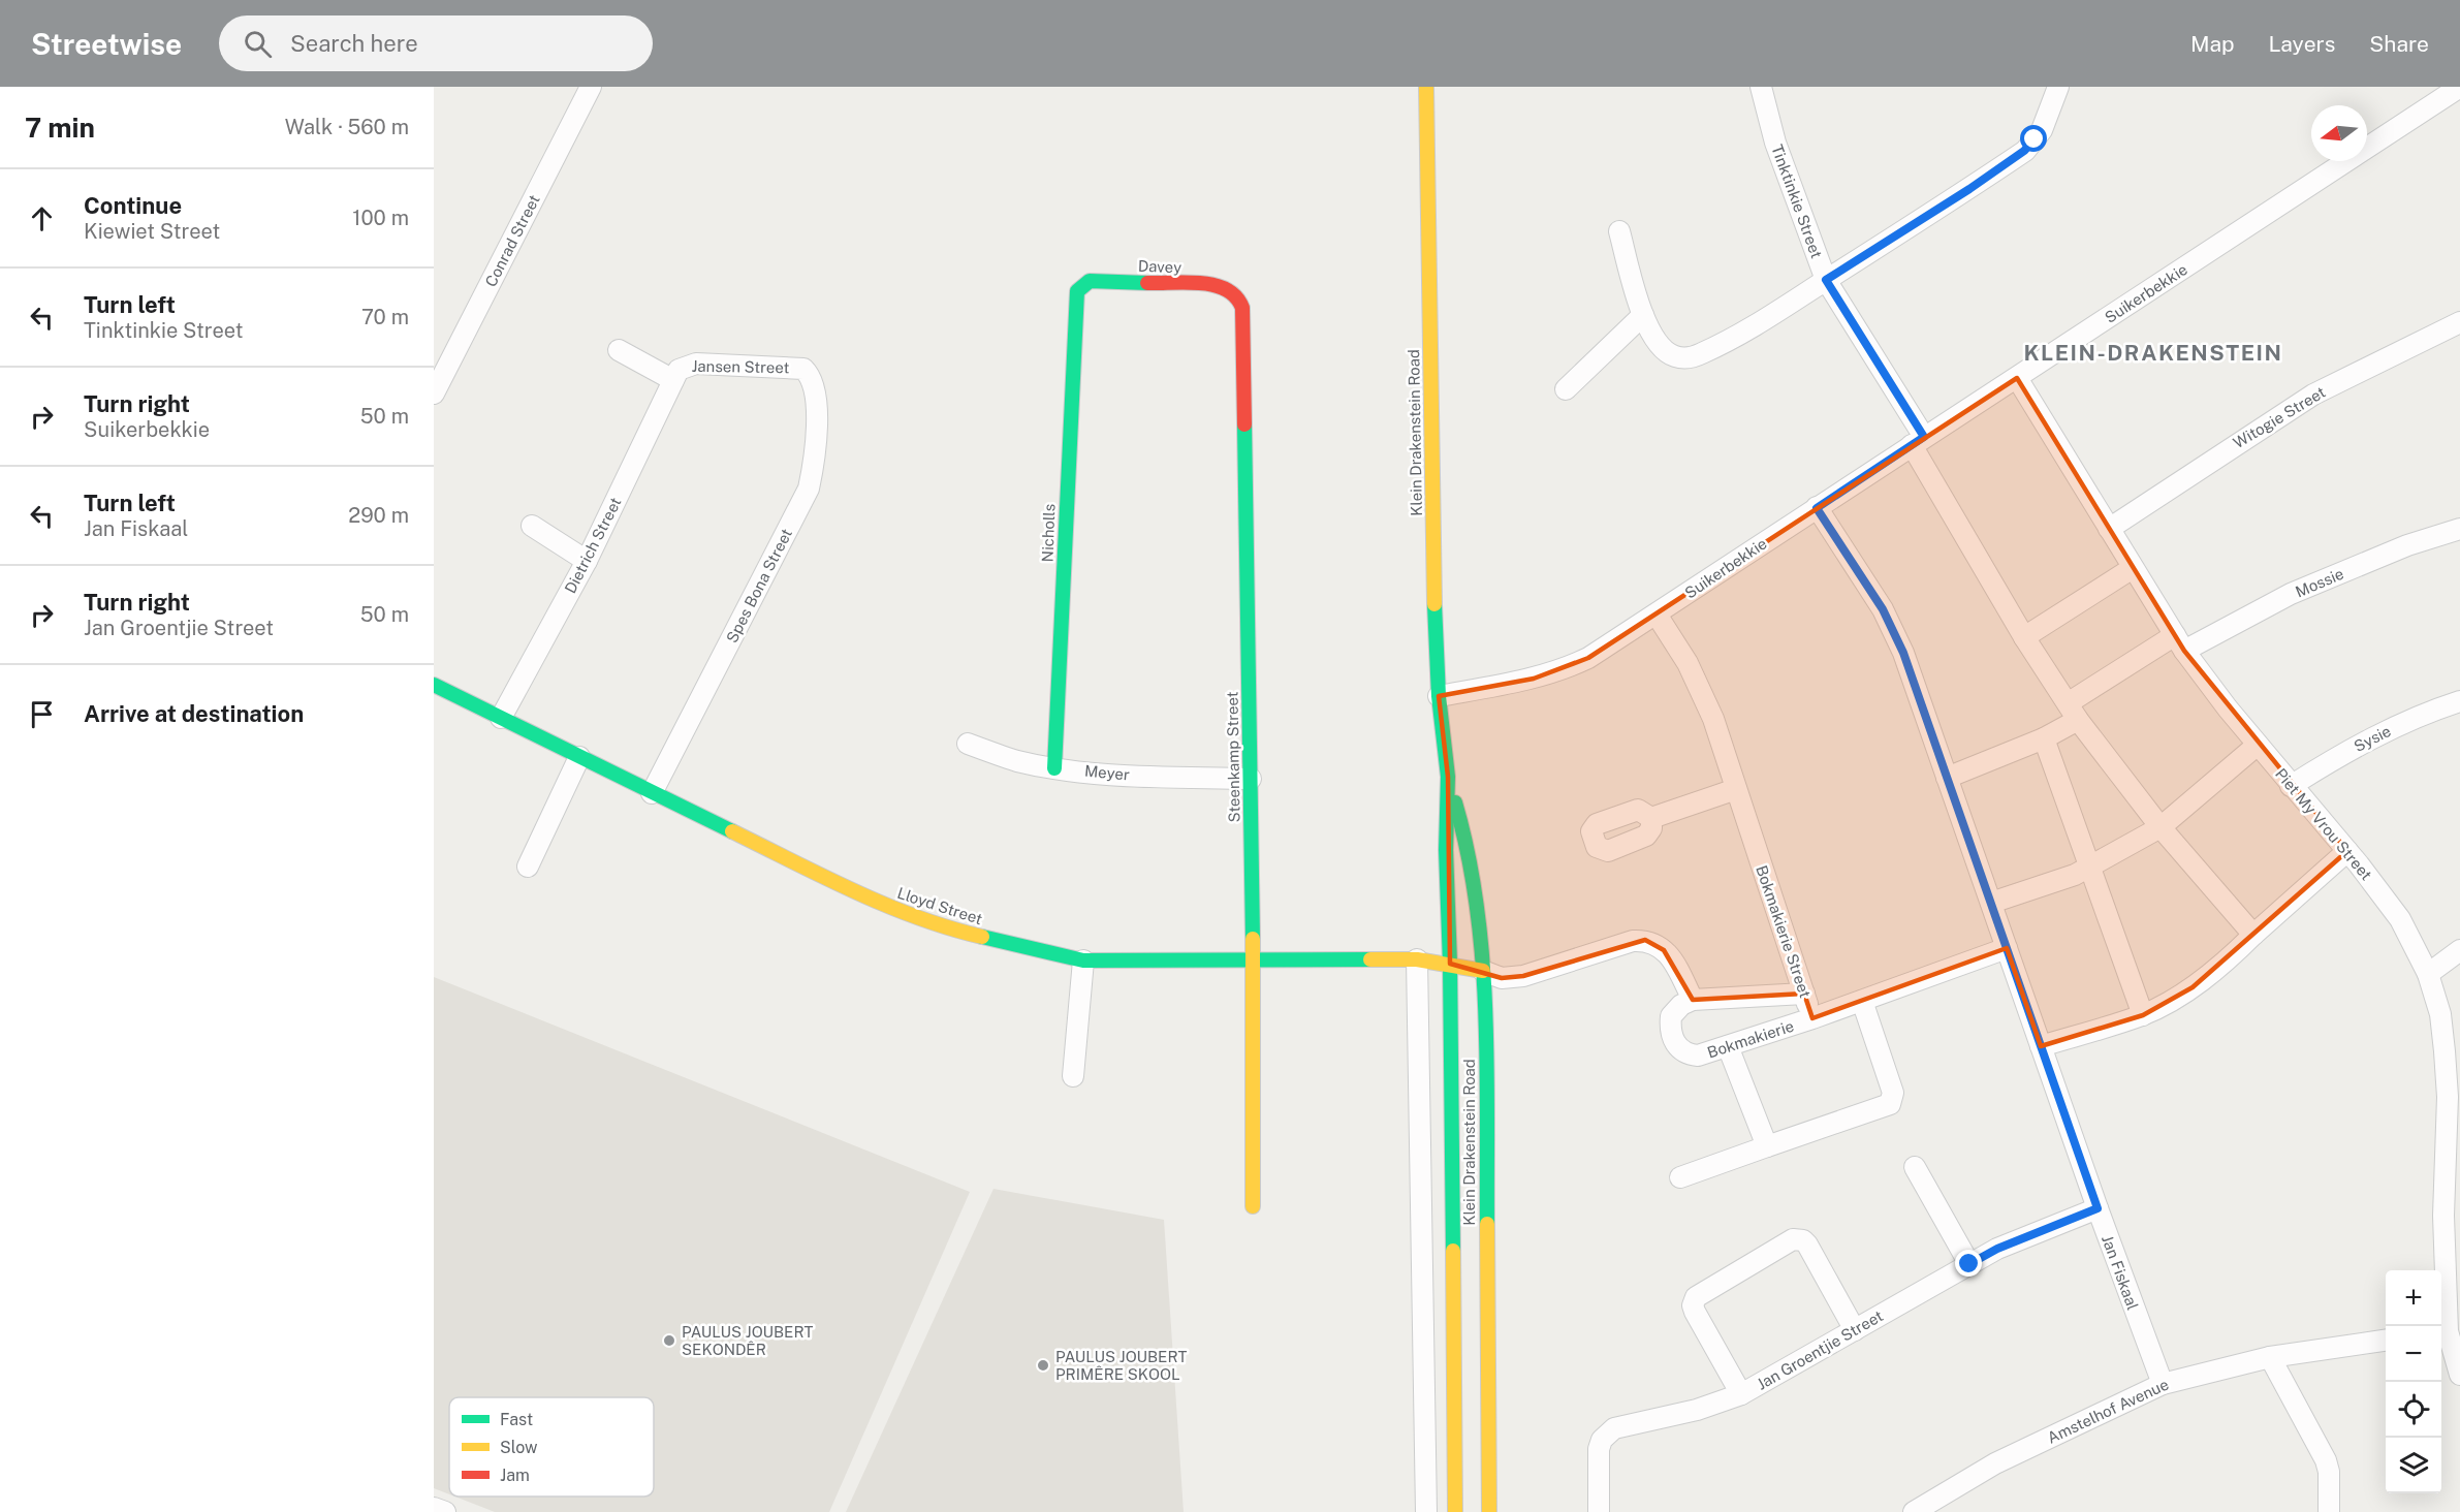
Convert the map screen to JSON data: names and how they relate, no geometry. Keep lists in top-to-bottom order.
{
  "streets": {
    "street": [
      "Tinktinkie Street",
      "Conrad Street",
      "Davey",
      "Suikerbekkie",
      "Jansen Street",
      "Witogie Street",
      "Klein Drakenstein Road",
      "Nicholls",
      "Dietrich Street",
      "Mossie",
      "Spes Bona Street",
      "Sysie",
      "Steenkamp Street",
      "Meyer",
      "Piet My Vrou Street",
      "Lloyd Street",
      "Bokmakierie Street",
      "Bokmakierie",
      "Jan Fiskaal",
      "Jan Groentjie Street",
      "Amstelhof Avenue"
    ]
  },
  "crossings": [
    ["Tinktinkie Street", "Suikerbekkie"],
    ["Tinktinkie Street", "Mossie"],
    ["Davey", "Nicholls"],
    ["Davey", "Steenkamp Street"],
    ["Suikerbekkie", "Klein Drakenstein Road"],
    ["Suikerbekkie", "Piet My Vrou Street"],
    ["Suikerbekkie", "Bokmakierie Street"],
    ["Suikerbekkie", "Jan Fiskaal"],
    ["Jansen Street", "Dietrich Street"],
    ["Jansen Street", "Spes Bona Street"],
    ["Witogie Street", "Piet My Vrou Street"],
    ["Klein Drakenstein Road", "Lloyd Street"],
    ["Nicholls", "Meyer"],
    ["Dietrich Street", "Lloyd Street"],
    ["Mossie", "Piet My Vrou Street"],
    ["Mossie", "Jan Fiskaal"],
    ["Spes Bona Street", "Lloyd Street"],
    ["Sysie", "Piet My Vrou Street"],
    ["Steenkamp Street", "Meyer"],
    ["Steenkamp Street", "Lloyd Street"],
    ["Bokmakierie Street", "Bokmakierie"],
    ["Bokmakierie Street", "Jan Fiskaal"],
    ["Jan Fiskaal", "Jan Groentjie Street"],
    ["Jan Fiskaal", "Amstelhof Avenue"]
  ],
  "districts": ["KLEIN-DRAKENSTEIN"],
  "places": ["PAULUS JOUBERT SEKONDÊR", "PAULUS JOUBERT PRIMÊRE SKOOL"],
  "legend": ["Fast", "Slow", "Jam"],
  "north": "left",
  "page": {
    "header": "Streetwise",
    "search": "Search here",
    "nav": ["Map", "Layers", "Share"],
    "heading": ["7 min", "Walk · 560 m"],
    "list": [
      ["Continue", "Kiewiet Street", "100 m"],
      ["Turn left", "Tinktinkie Street", "70 m"],
      ["Turn right", "Suikerbekkie", "50 m"],
      ["Turn left", "Jan Fiskaal", "290 m"],
      ["Turn right", "Jan Groentjie Street", "50 m"],
      "Arrive at destination"
    ],
    "map_buttons": ["+", "−"]
  }
}
